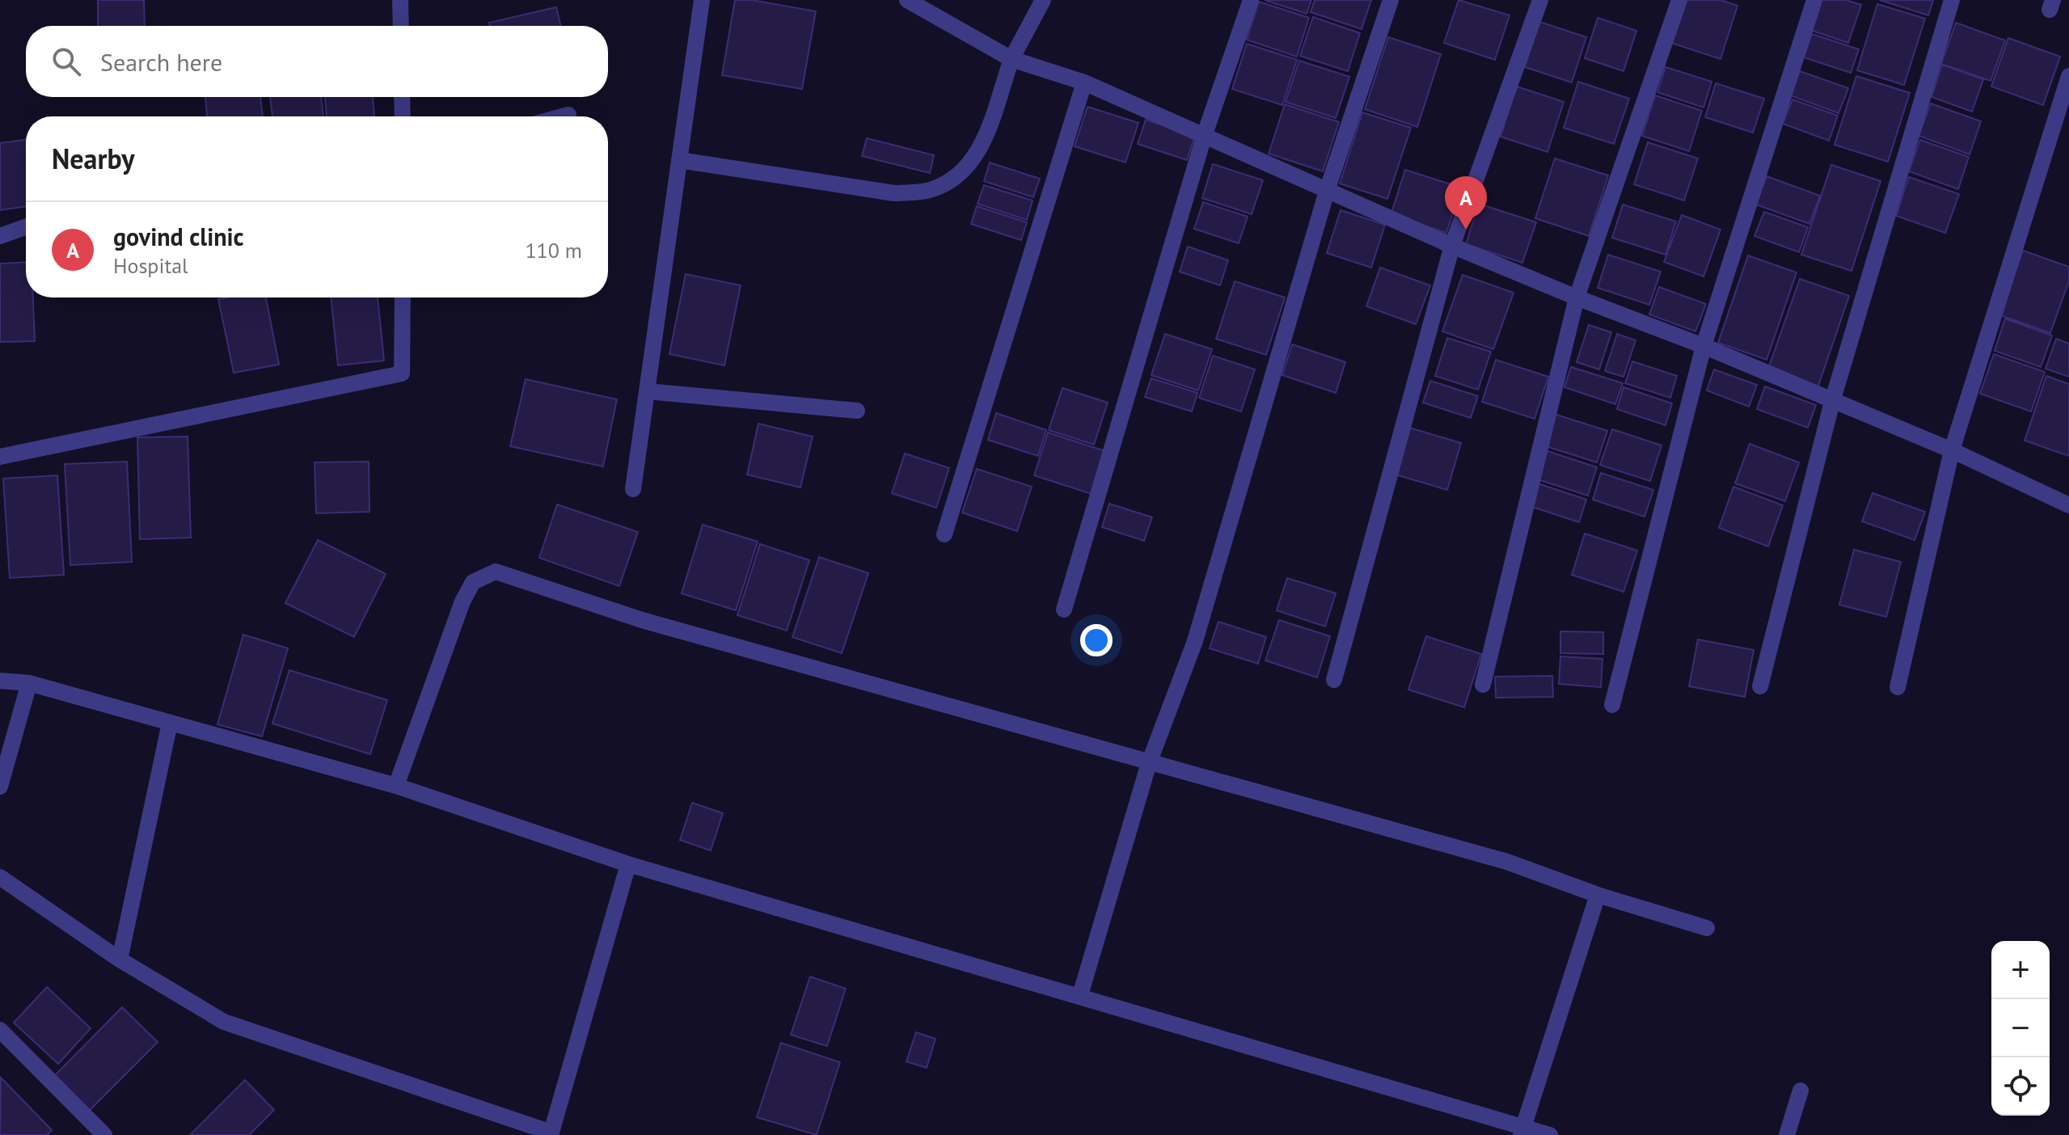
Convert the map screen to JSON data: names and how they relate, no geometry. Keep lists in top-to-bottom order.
{
  "page": {
    "search": "Search here",
    "heading": "Nearby",
    "pins": "A",
    "list": [
      {
        "mark": "A",
        "name": "govind clinic",
        "note": "Hospital",
        "value": "110 m"
      }
    ],
    "map_buttons": ["+", "−"]
  }
}
